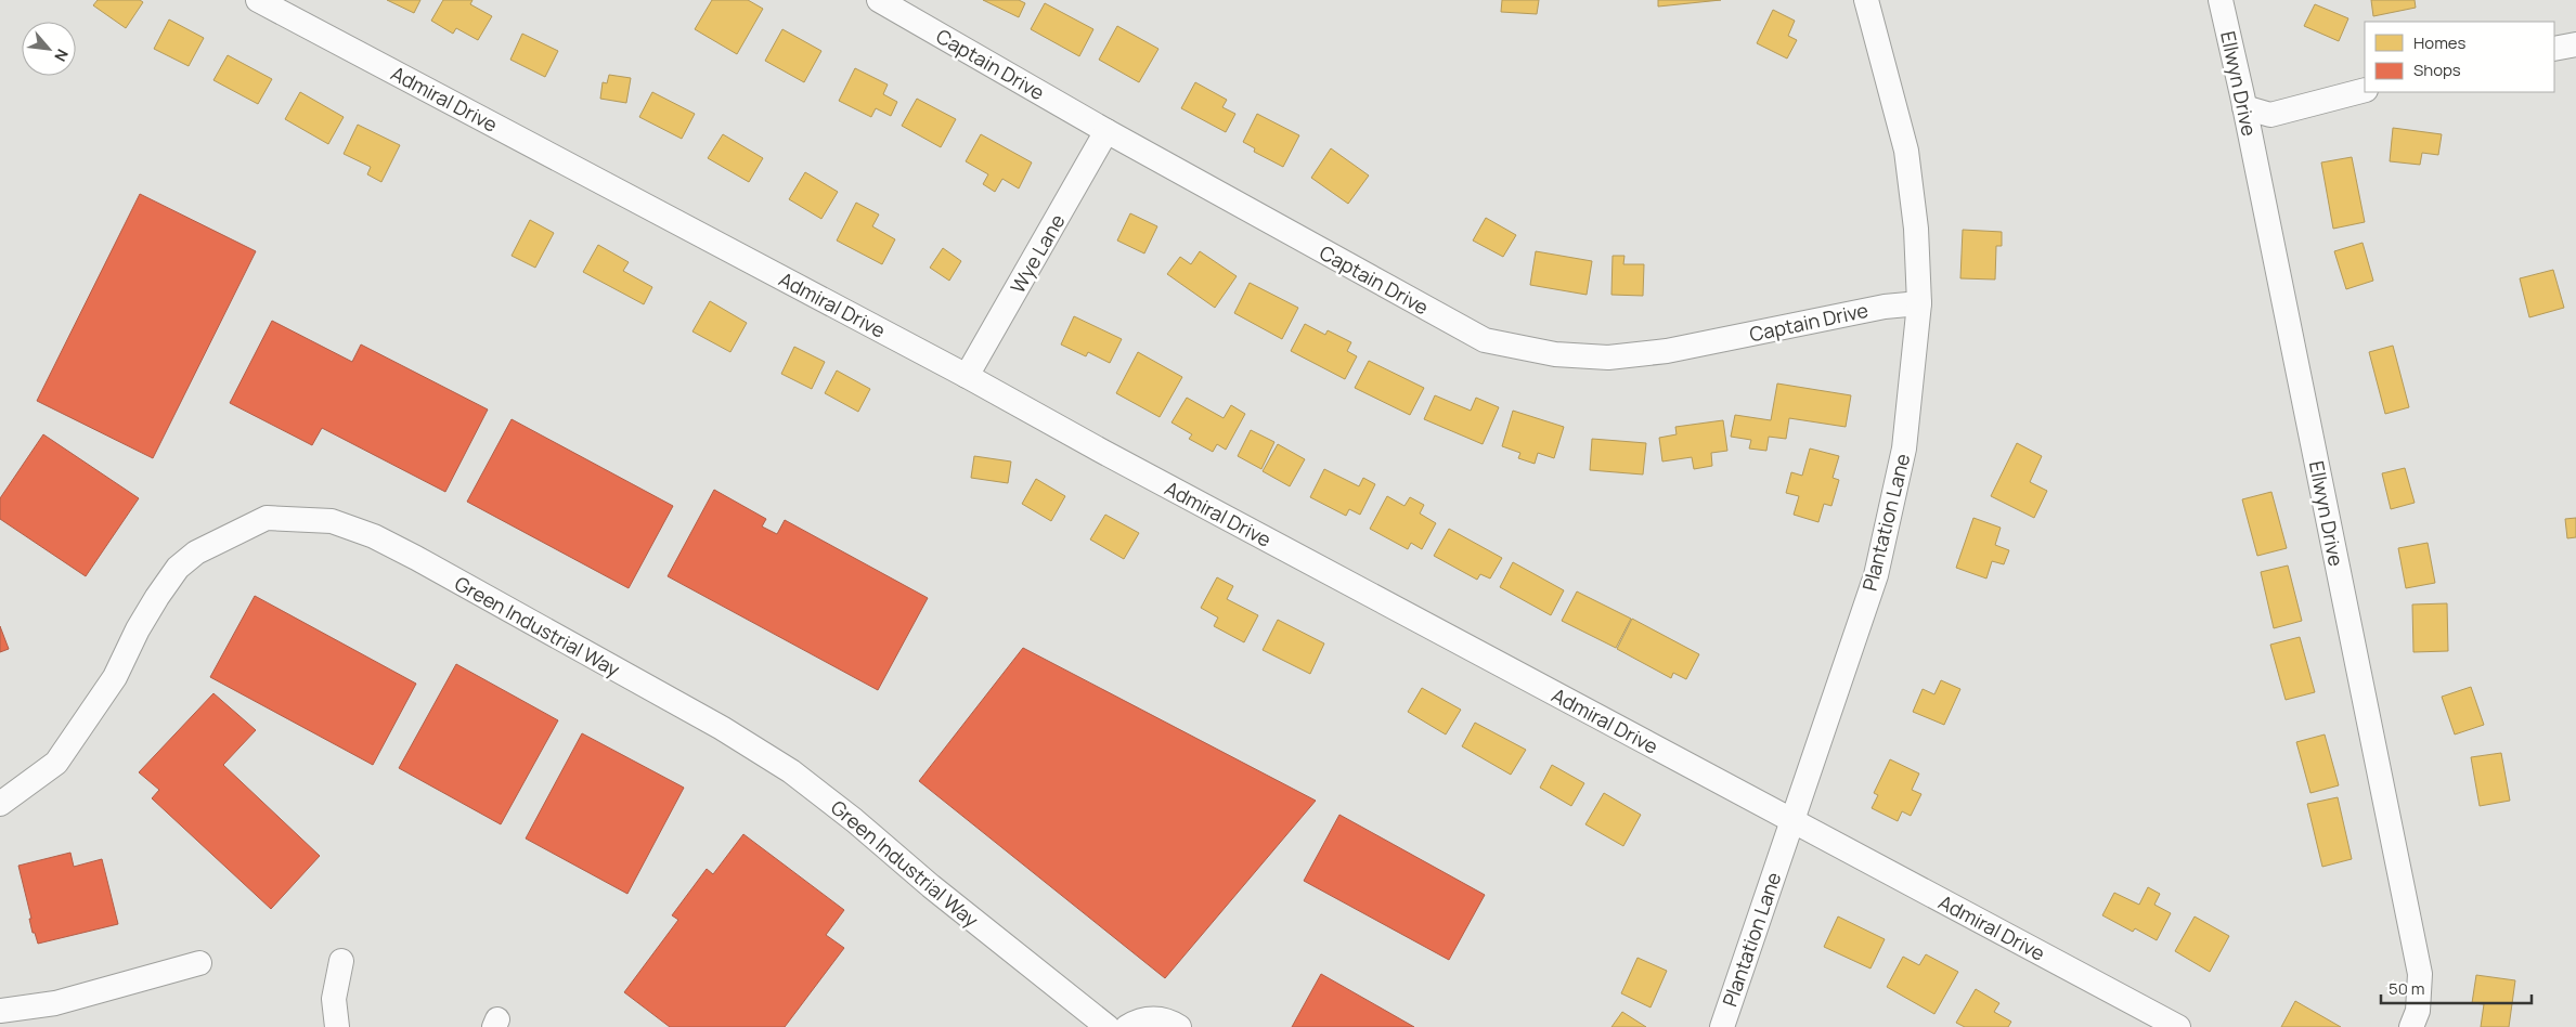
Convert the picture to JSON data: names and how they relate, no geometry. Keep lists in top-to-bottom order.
{
  "streets": {
    "street": [
      "Captain Drive",
      "Ellwyn Drive",
      "Admiral Drive",
      "Wye Lane",
      "Plantation Lane",
      "Green Industrial Way"
    ]
  },
  "crossings": [
    ["Captain Drive", "Wye Lane"],
    ["Captain Drive", "Plantation Lane"],
    ["Admiral Drive", "Wye Lane"],
    ["Admiral Drive", "Plantation Lane"]
  ],
  "legend": ["Homes", "Shops"],
  "scale_bar": "50 m",
  "north": "bottom right"
}
